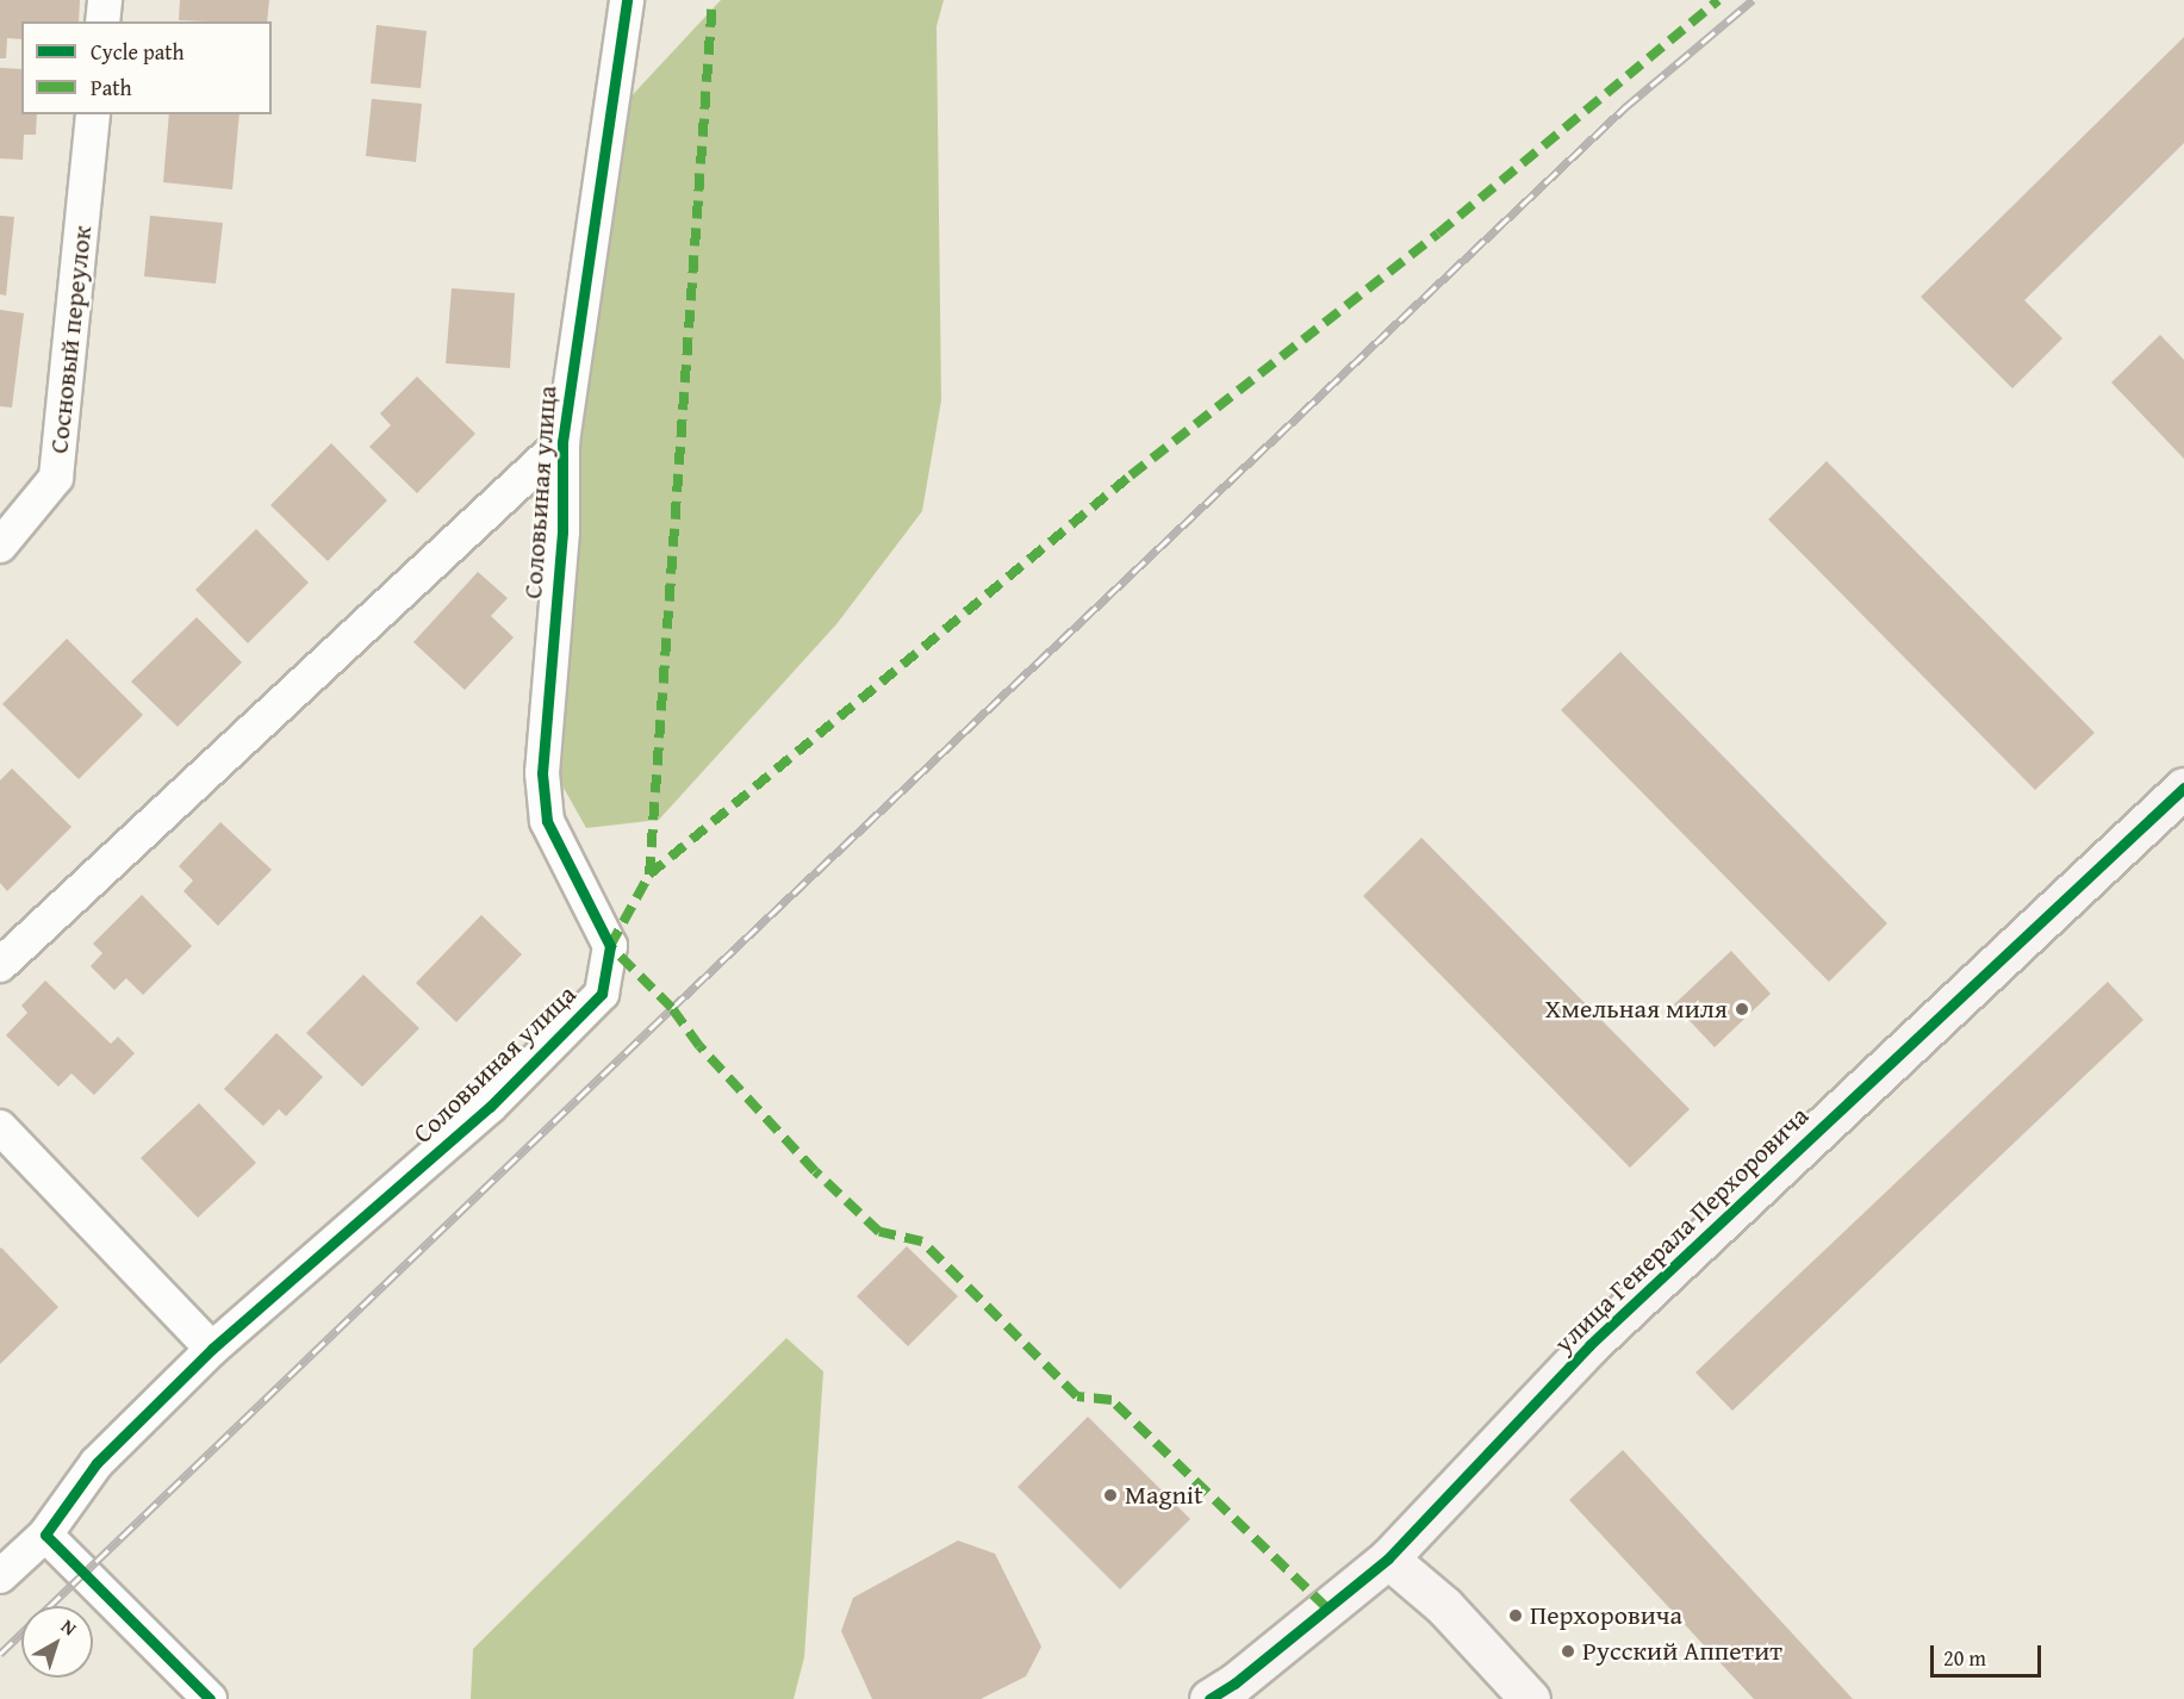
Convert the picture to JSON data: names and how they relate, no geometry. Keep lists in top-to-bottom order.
{
  "streets": {
    "street": ["Сосновый переулок", "Соловьиная улица", "улица Генерала Перхоровича"]
  },
  "places": [
    "Хмельная миля",
    "Magnit",
    "Перхоровича",
    "Русский Аппетит"
  ],
  "legend": ["Cycle path", "Path"],
  "scale_bar": "20 m",
  "north": "top right"
}
